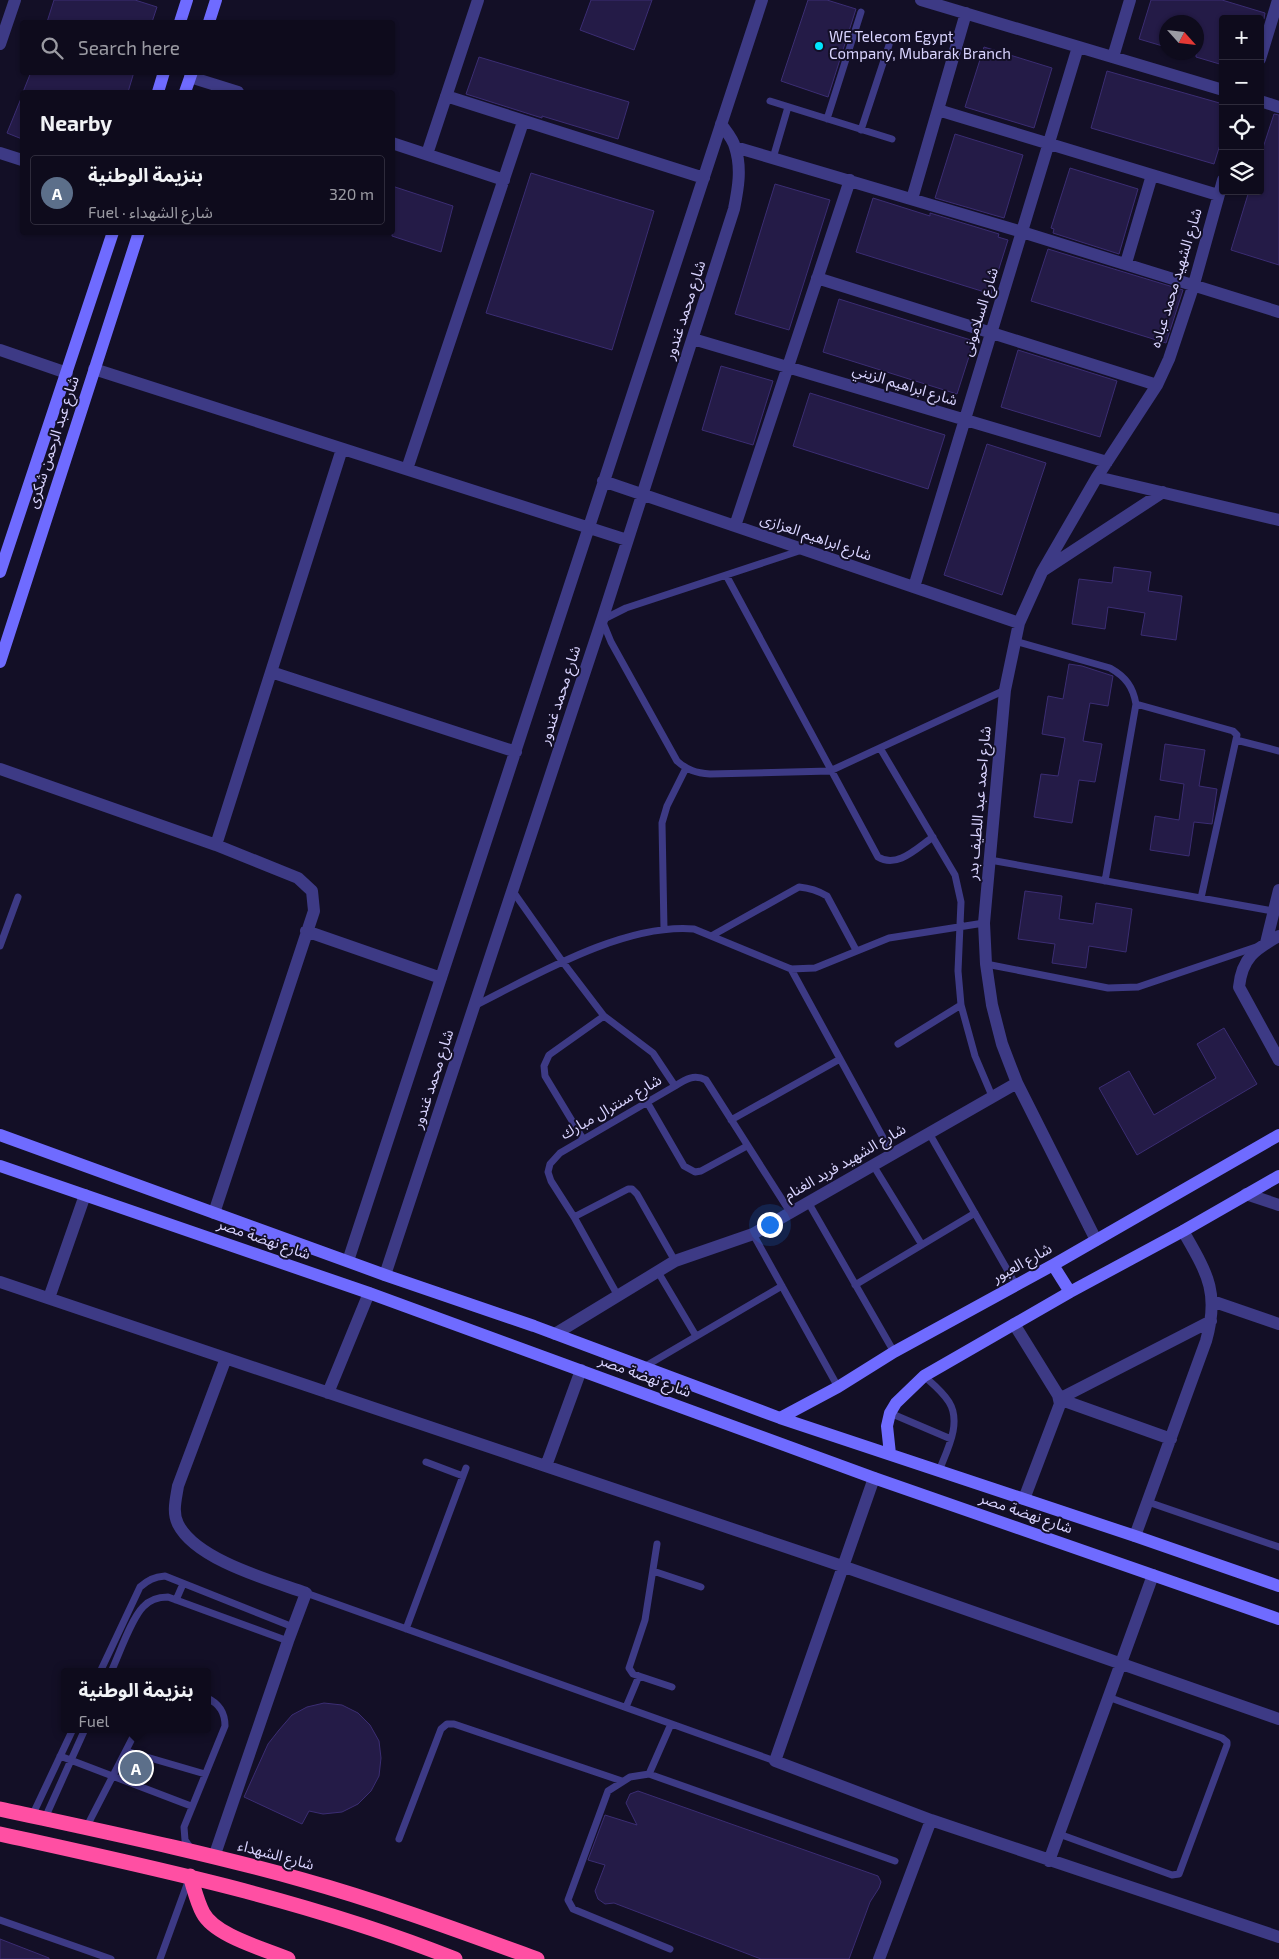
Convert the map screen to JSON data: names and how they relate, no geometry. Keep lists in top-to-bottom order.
{
  "streets": {
    "highway": ["شارع الشهداء"],
    "street": [
      "شارع الشهيد محمد عباده",
      "شارع محمد غندور",
      "شارع السلامونى",
      "شارع ابراهيم الزيني",
      "شارع عبد الرحمن شكرى",
      "شارع ابراهيم العزازى",
      "شارع احمد عبد اللطيف بدر",
      "شارع الشهيد فريد الغنام",
      "شارع نهضة مصر",
      "شارع العبور"
    ],
    "lane": ["شارع سنترال مبارك"]
  },
  "crossings": [
    ["شارع الشهيد محمد عباده", "شارع احمد عبد اللطيف بدر"],
    ["شارع محمد غندور", "شارع ابراهيم الزيني"],
    ["شارع محمد غندور", "شارع ابراهيم العزازى"],
    ["شارع محمد غندور", "شارع سنترال مبارك"],
    ["شارع محمد غندور", "شارع نهضة مصر"],
    ["شارع السلامونى", "شارع ابراهيم الزيني"],
    ["شارع السلامونى", "شارع ابراهيم العزازى"],
    ["شارع ابراهيم الزيني", "شارع احمد عبد اللطيف بدر"],
    ["شارع ابراهيم العزازى", "شارع احمد عبد اللطيف بدر"],
    ["شارع احمد عبد اللطيف بدر", "شارع الشهيد فريد الغنام"],
    ["شارع احمد عبد اللطيف بدر", "شارع العبور"],
    ["شارع سنترال مبارك", "شارع الشهيد فريد الغنام"],
    ["شارع الشهيد فريد الغنام", "شارع نهضة مصر"],
    ["شارع نهضة مصر", "شارع العبور"]
  ],
  "places": ["WE Telecom Egypt Company, Mubarak Branch"],
  "north": "bottom right",
  "page": {
    "map_buttons": ["+", "−"],
    "search": "Search here",
    "heading": "Nearby",
    "list": [
      {
        "mark": "A",
        "name": "بنزيمة الوطنية",
        "note": "Fuel · شارع الشهداء",
        "value": "320 m"
      }
    ],
    "popup": ["بنزيمة الوطنية", "Fuel"],
    "pins": "A"
  }
}
